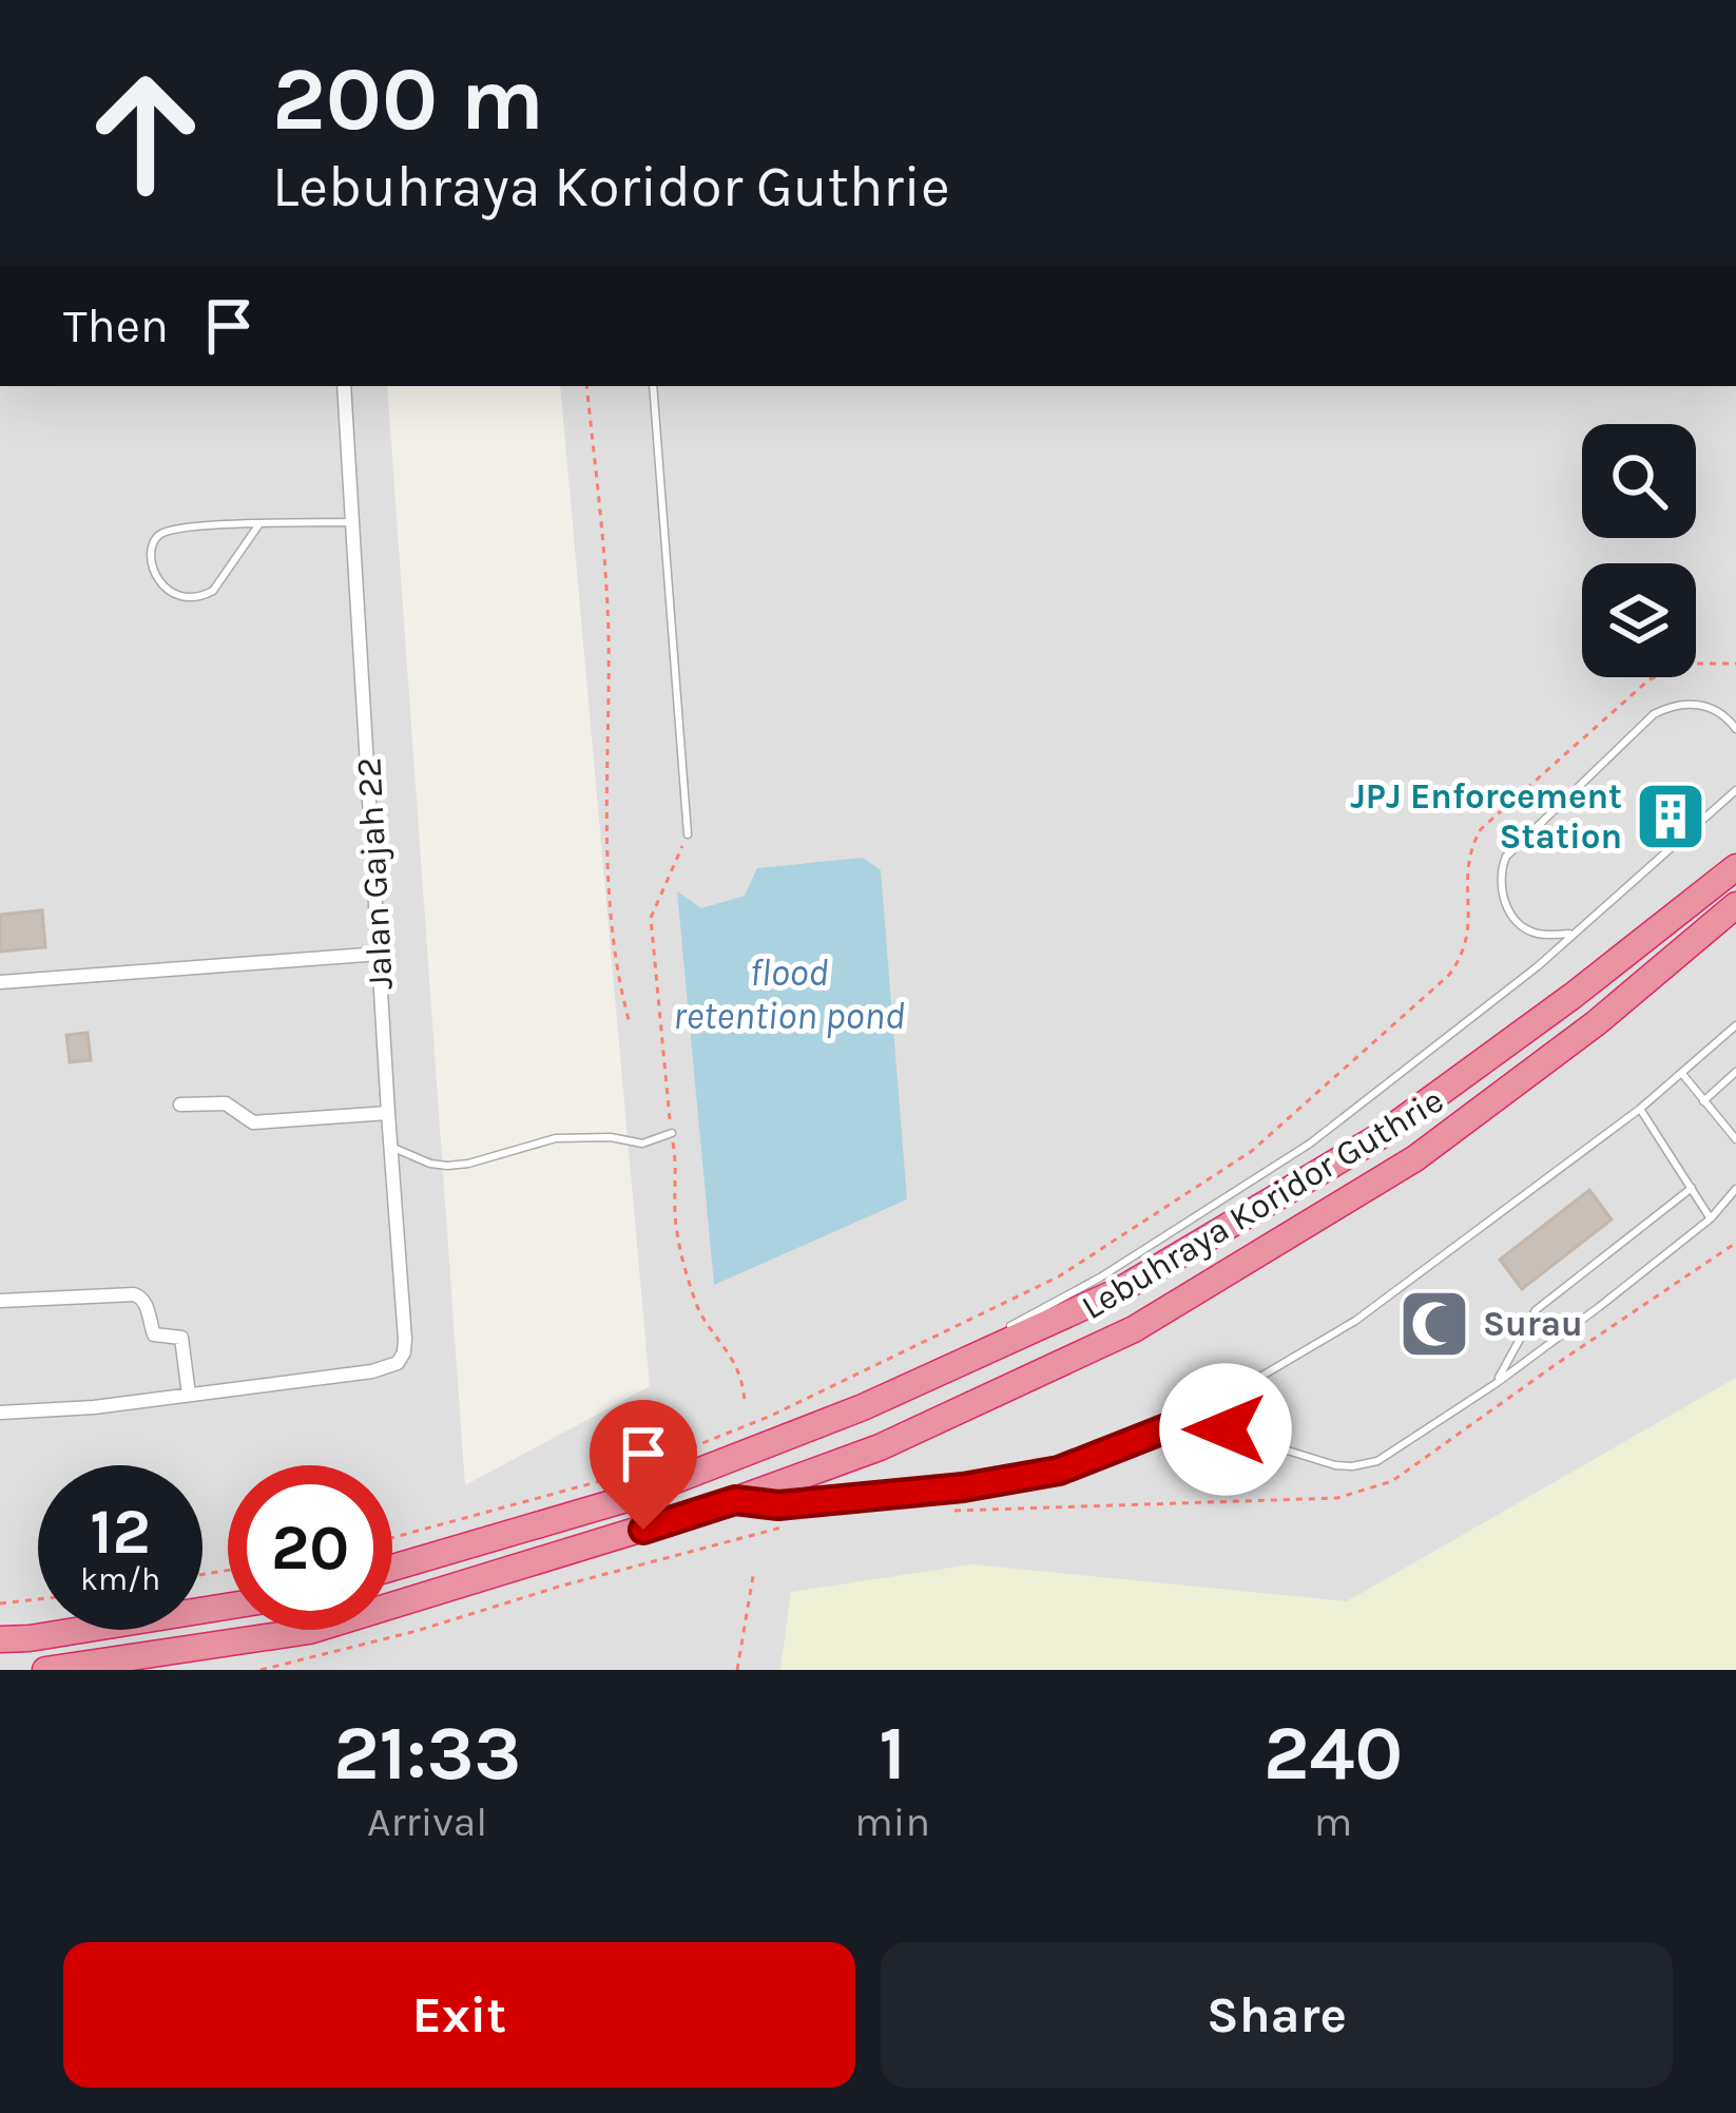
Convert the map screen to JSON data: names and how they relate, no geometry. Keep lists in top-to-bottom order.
{
  "streets": {
    "highway": ["Lebuhraya Koridor Guthrie"],
    "street": ["Jalan Gajah 22"]
  },
  "water": ["flood retention pond"],
  "places": {
    "building": ["JPJ Enforcement Station"],
    "mosque": ["Surau"]
  },
  "page": {
    "turn": ["200 m", "Lebuhraya Koridor Guthrie"],
    "then": "Then",
    "speed": "12 km/h",
    "limit": "20",
    "eta": [
      "21:33",
      "Arrival",
      "1",
      "min",
      "240",
      "m"
    ],
    "buttons": ["Exit", "Share"]
  }
}
